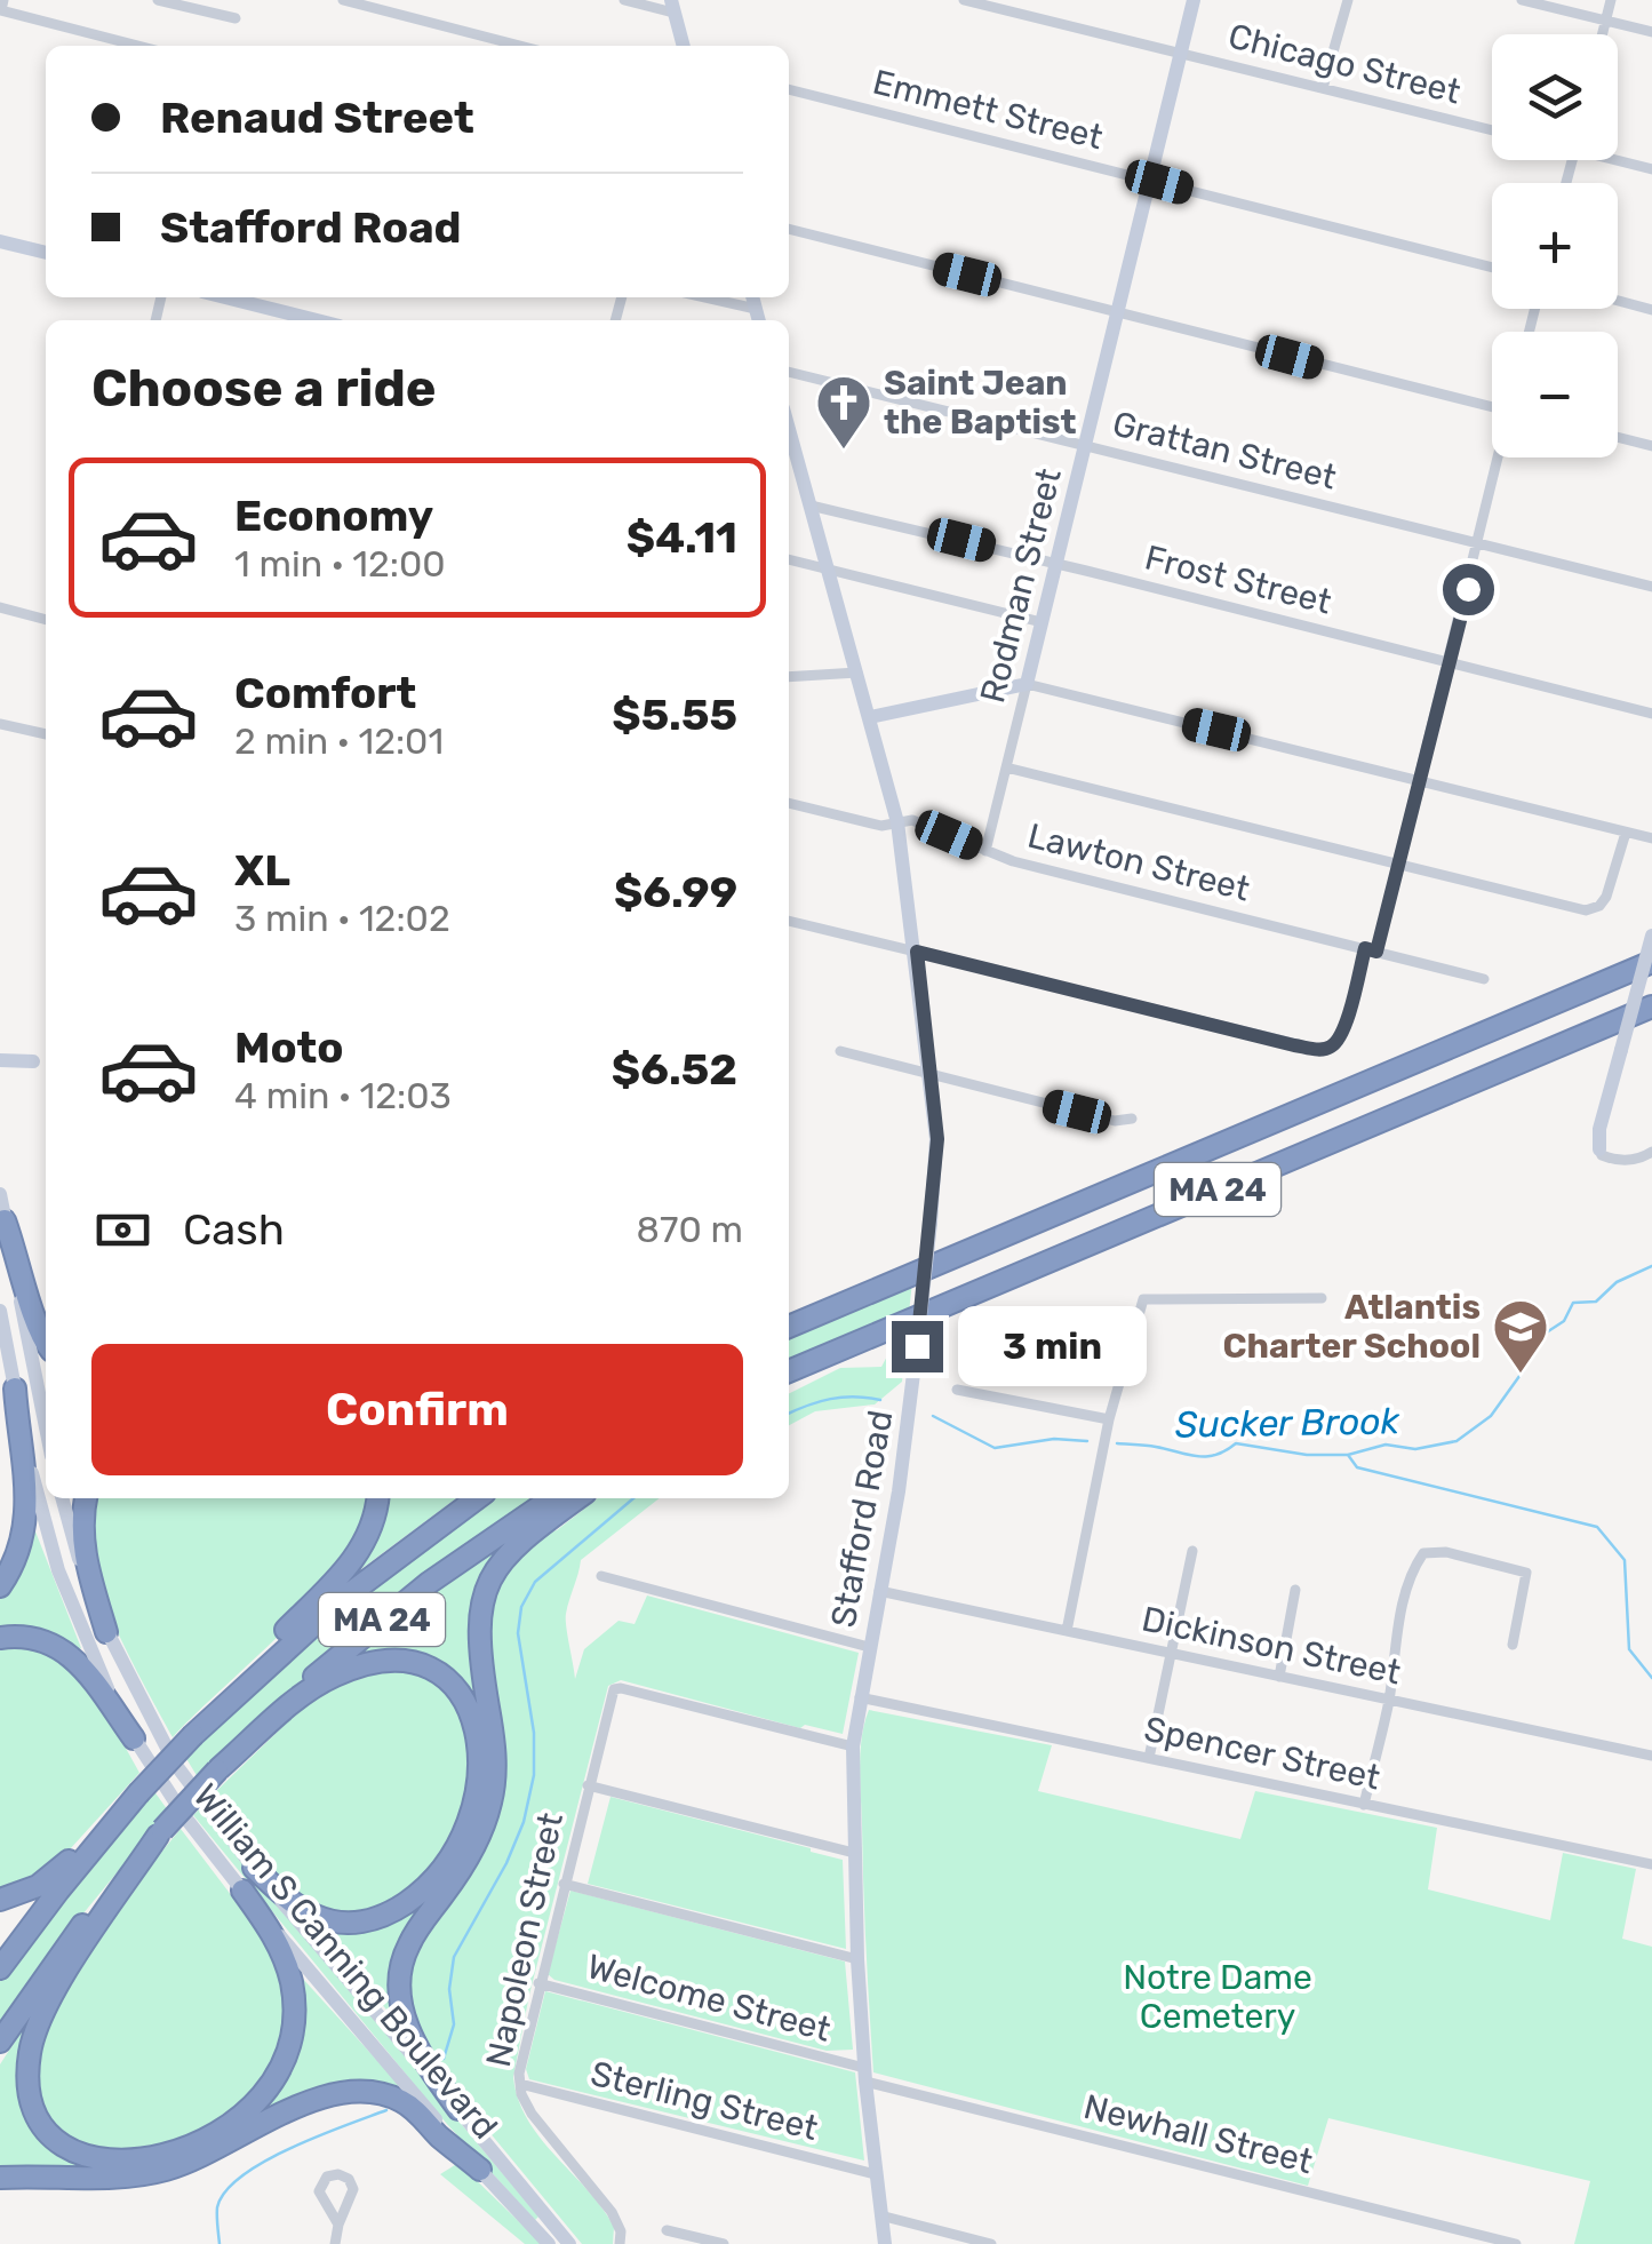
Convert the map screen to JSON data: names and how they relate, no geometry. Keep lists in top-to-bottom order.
{
  "streets": {
    "highway": ["MA 24"],
    "street": [
      "Chicago Street",
      "Emmett Street",
      "Grattan Street",
      "Frost Street",
      "Rodman Street",
      "Lawton Street",
      "Stafford Road",
      "Dickinson Street",
      "Spencer Street",
      "Napoleon Street",
      "William S Canning Boulevard",
      "Welcome Street",
      "Sterling Street",
      "Newhall Street"
    ]
  },
  "crossings": [
    ["Chicago Street", "Rodman Street"],
    ["Emmett Street", "Rodman Street"],
    ["Grattan Street", "Rodman Street"],
    ["Frost Street", "Rodman Street"],
    ["Frost Street", "Stafford Road"],
    ["Rodman Street", "Lawton Street"],
    ["Lawton Street", "Stafford Road"],
    ["Stafford Road", "Dickinson Street"],
    ["Stafford Road", "Spencer Street"],
    ["Stafford Road", "Napoleon Street"],
    ["Stafford Road", "Welcome Street"],
    ["Stafford Road", "Sterling Street"],
    ["Stafford Road", "Newhall Street"],
    ["Napoleon Street", "Welcome Street"],
    ["Napoleon Street", "Sterling Street"],
    ["Welcome Street", "Newhall Street"]
  ],
  "water": ["Sucker Brook"],
  "parks": ["Notre Dame Cemetery"],
  "places": {
    "church": ["Saint Jean the Baptist"],
    "school or university": ["Atlantis Charter School"]
  },
  "page": {
    "map_buttons": ["+", "−"],
    "banner": ["Renaud Street", "Stafford Road"],
    "heading": "Choose a ride",
    "list": [
      {
        "name": "Economy",
        "note": "1 min · 12:00",
        "value": "$4.11"
      },
      {
        "name": "Comfort",
        "note": "2 min · 12:01",
        "value": "$5.55"
      },
      {
        "name": "XL",
        "note": "3 min · 12:02",
        "value": "$6.99"
      },
      {
        "name": "Moto",
        "note": "4 min · 12:03",
        "value": "$6.52"
      }
    ],
    "pay": ["Cash", "870 m"],
    "bubble": "3 min",
    "buttons": "Confirm"
  }
}
